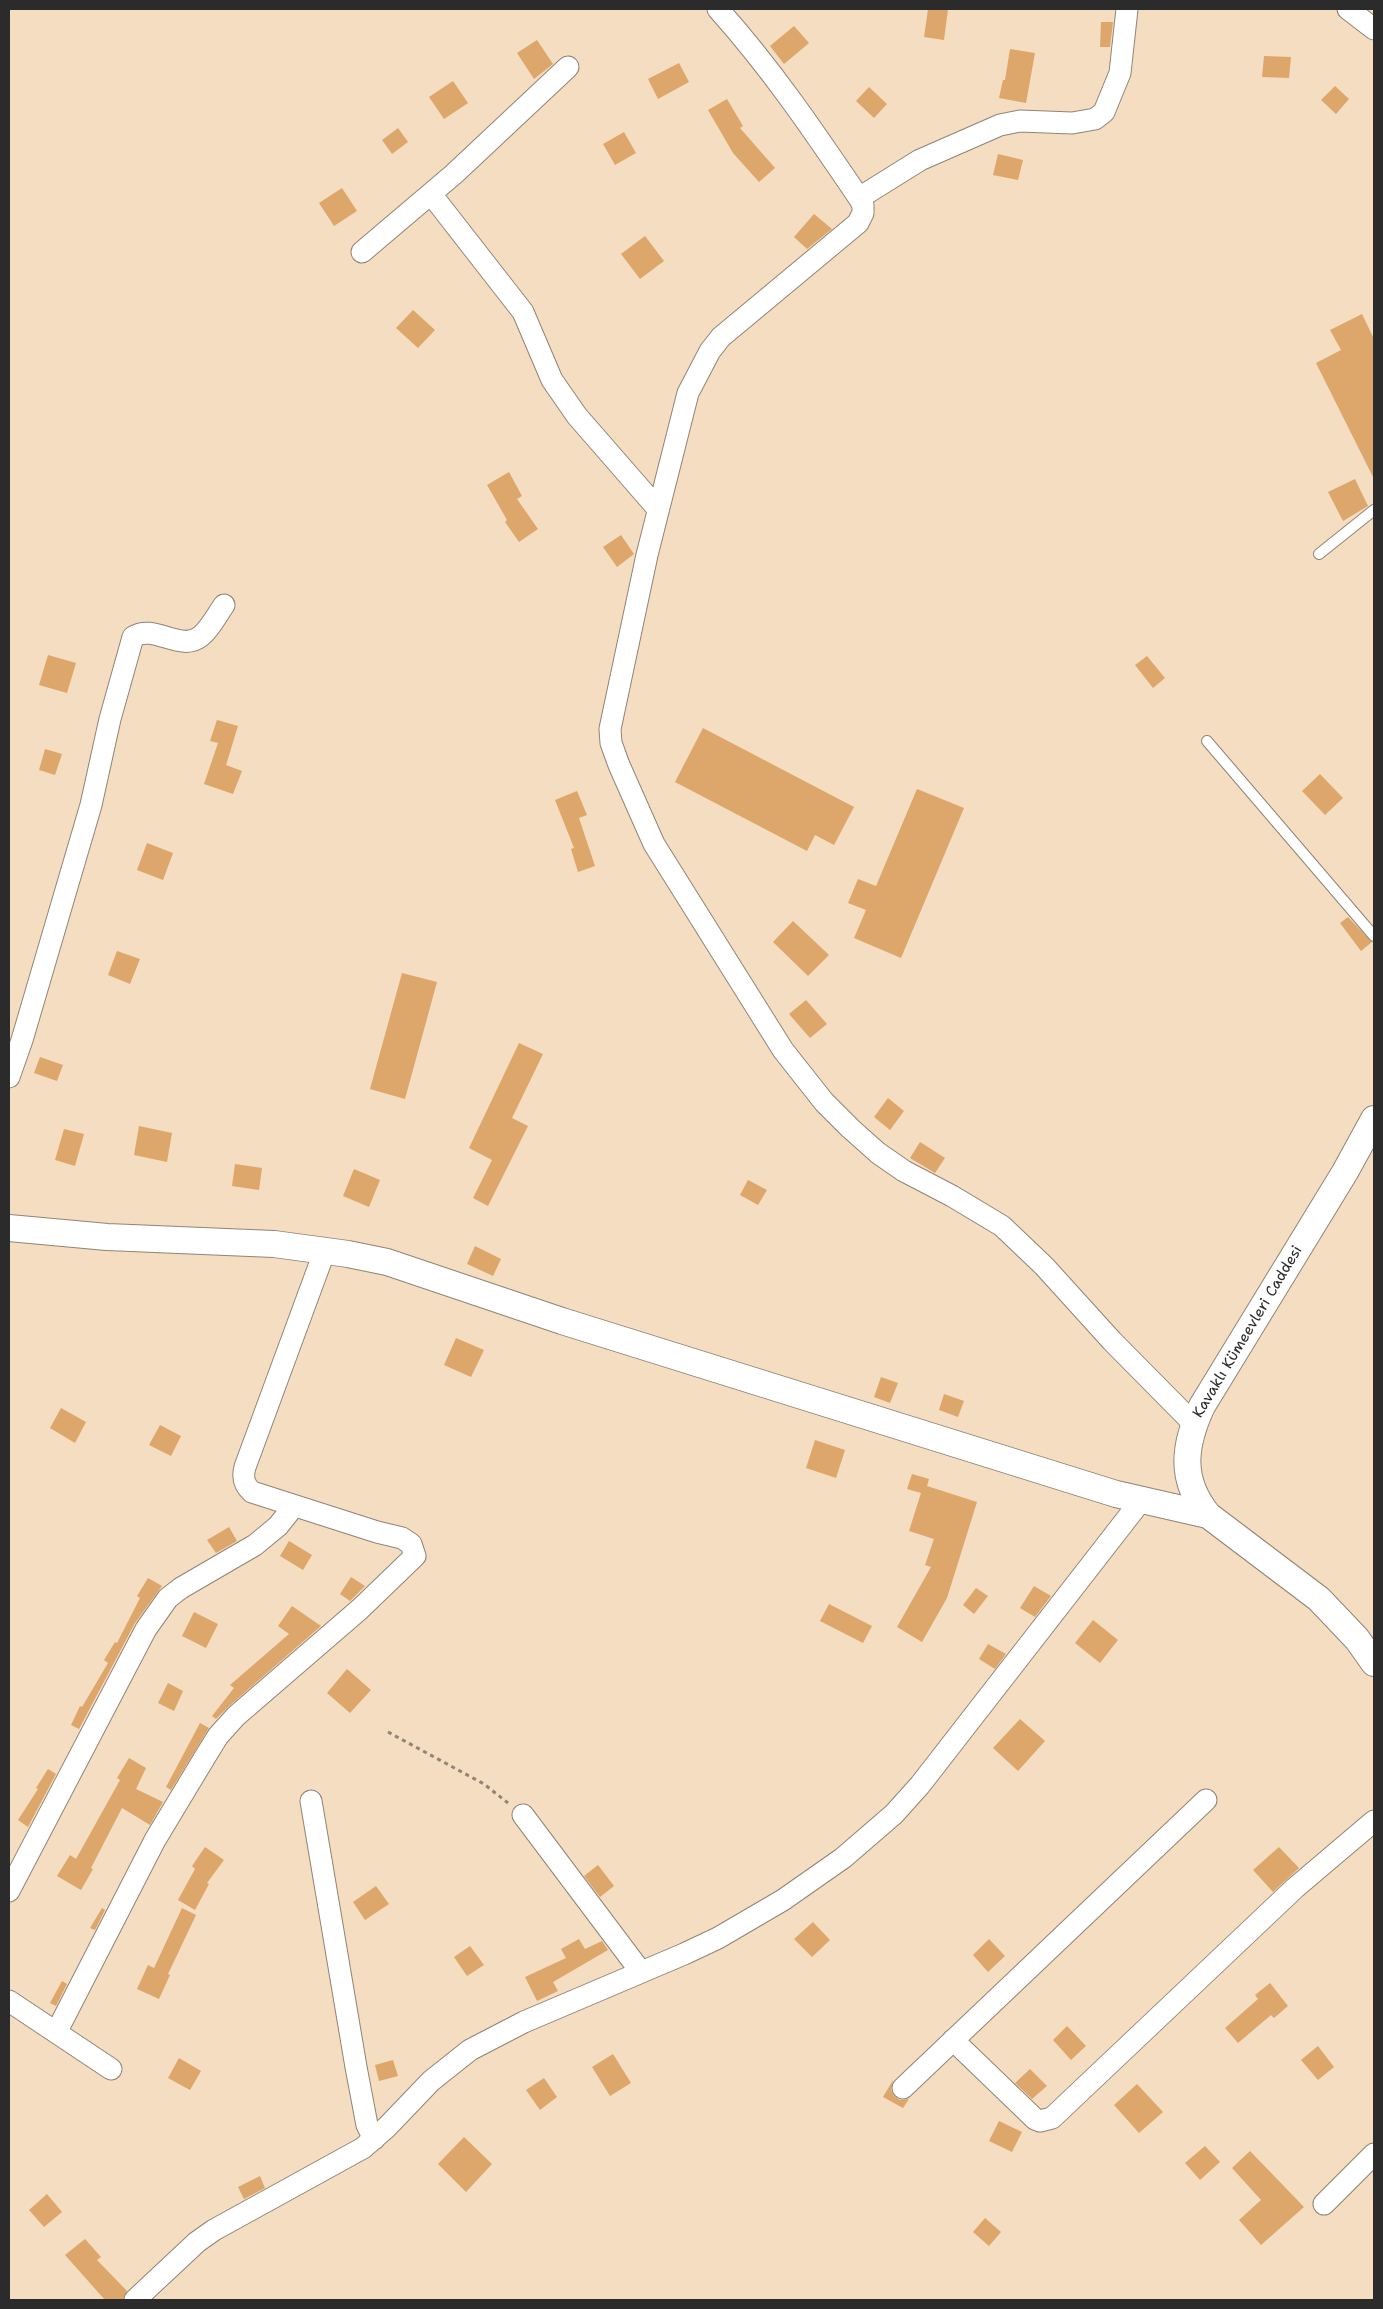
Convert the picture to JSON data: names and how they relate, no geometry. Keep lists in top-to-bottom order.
{
  "streets": {
    "street": ["Kavaklı Kümeevleri Caddesi"]
  }
}
